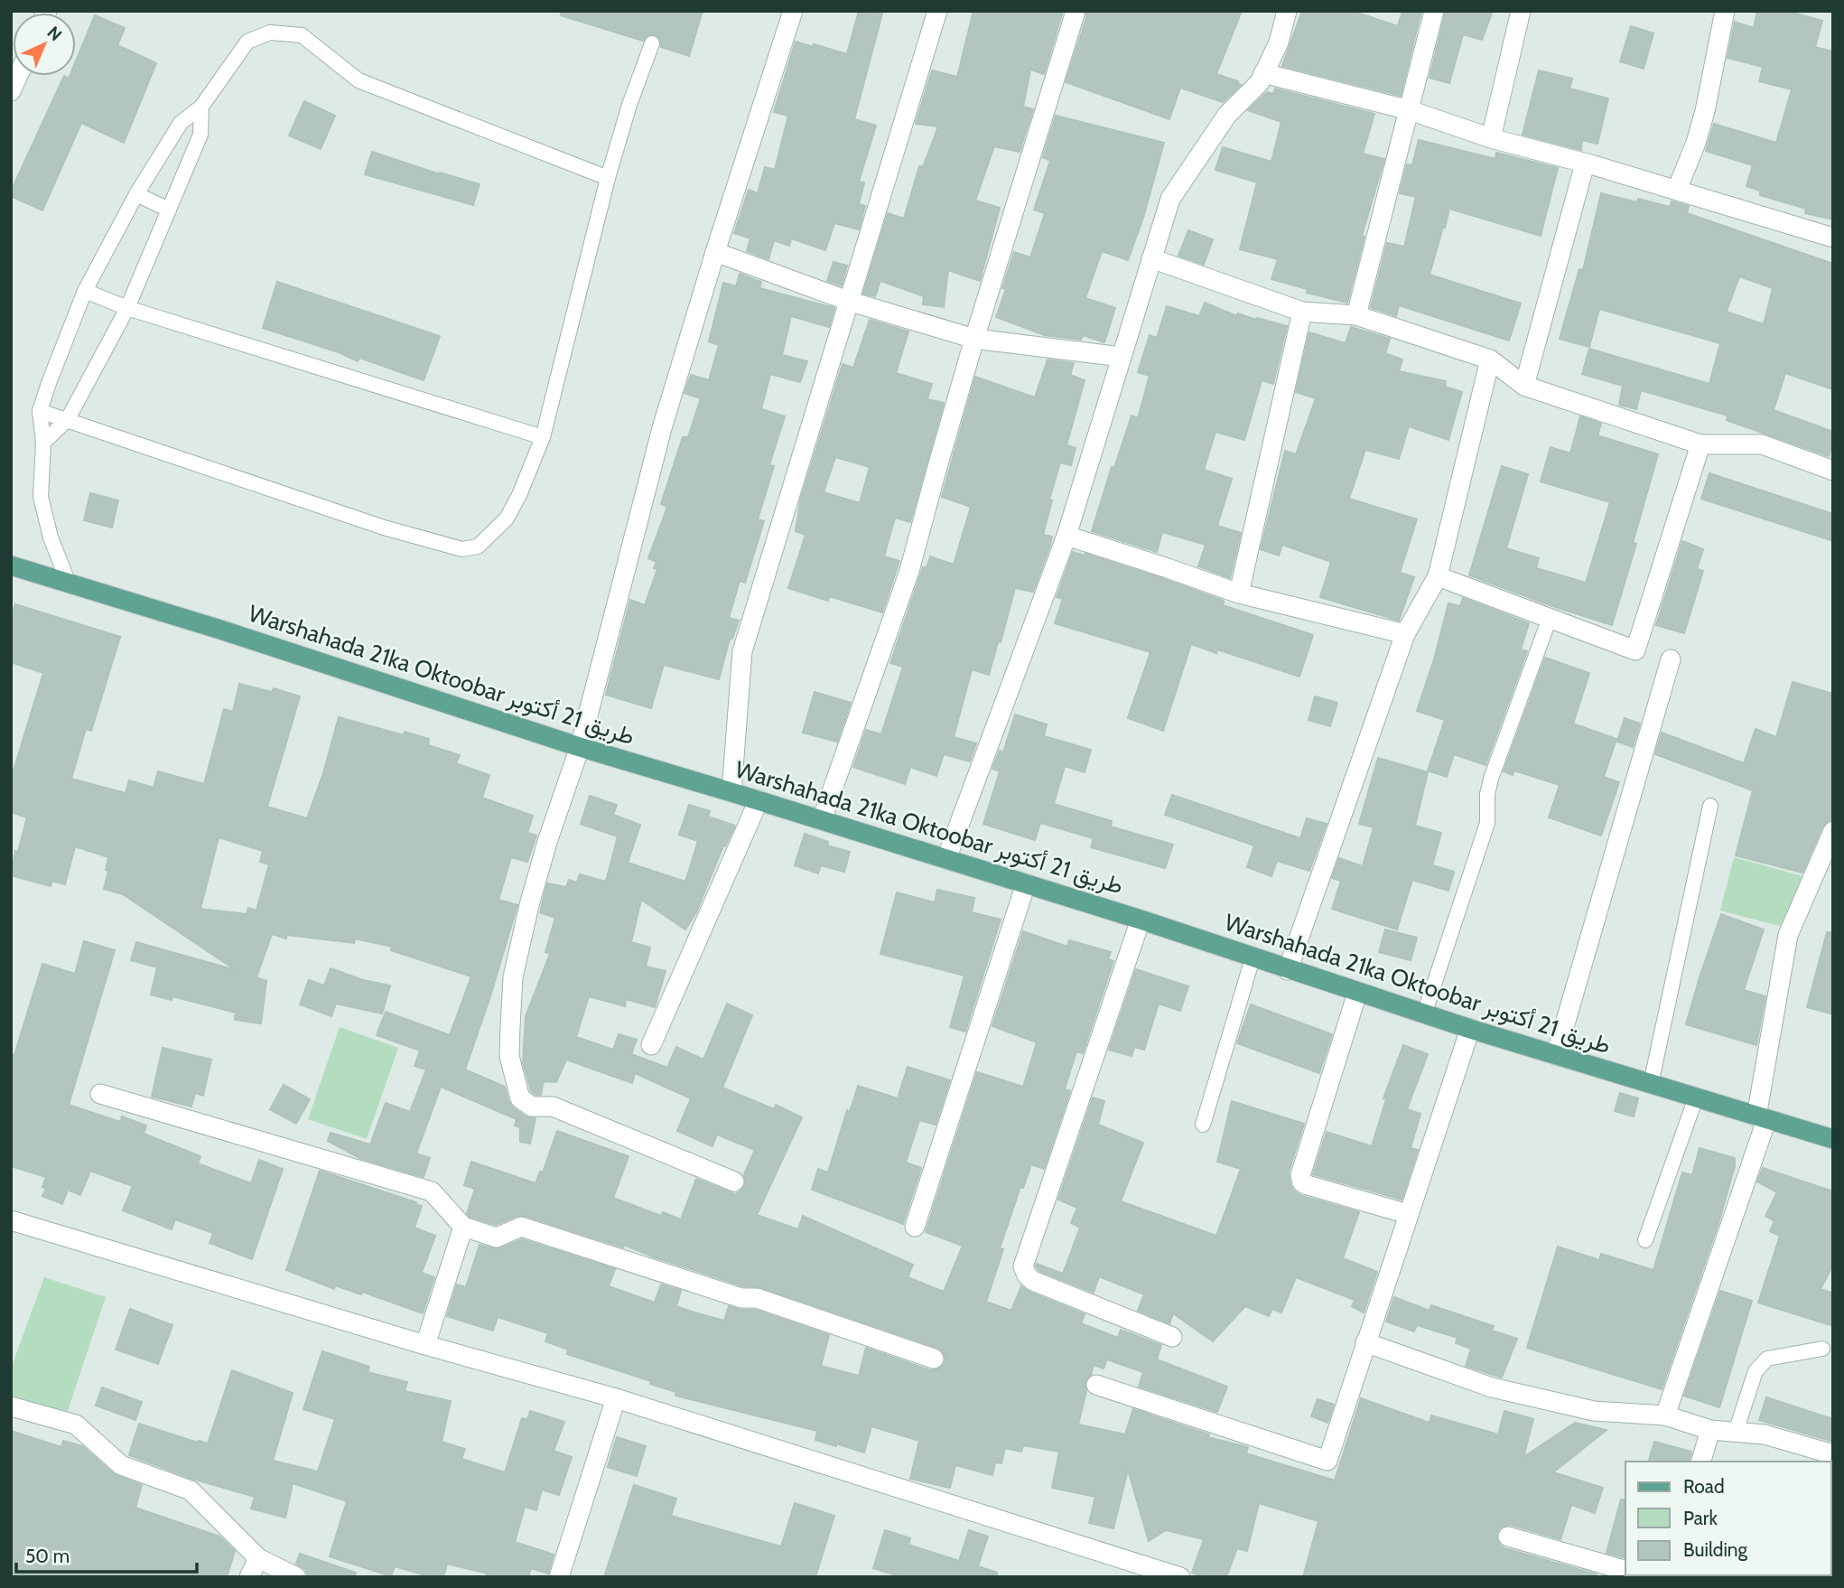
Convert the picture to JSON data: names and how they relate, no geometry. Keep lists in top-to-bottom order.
{
  "streets": {
    "main road": ["Warshahada 21ka Oktoobar طريق 21 أكتوبر"]
  },
  "legend": ["Road", "Park", "Building"],
  "scale_bar": "50 m",
  "north": "top right"
}
